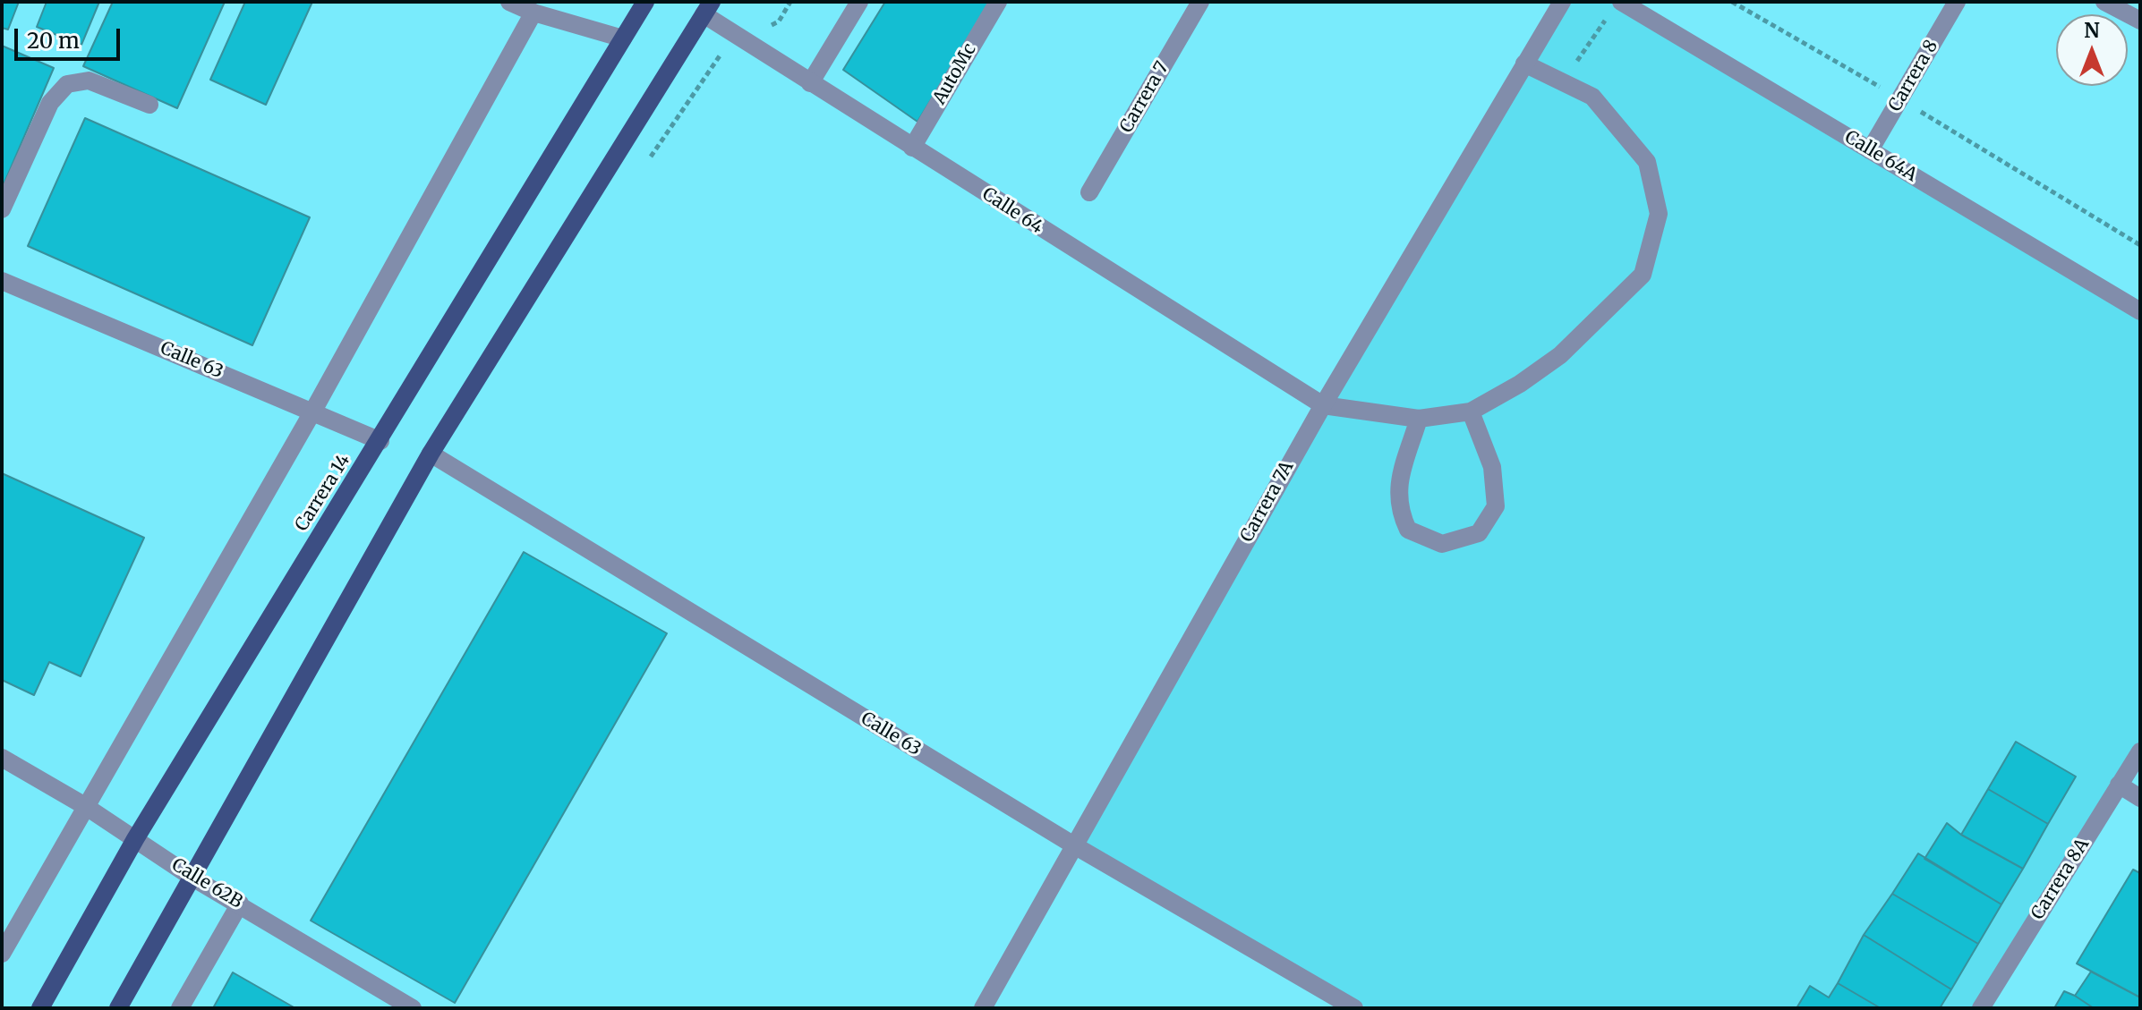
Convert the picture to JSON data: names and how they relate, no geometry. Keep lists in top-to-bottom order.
{
  "streets": {
    "main road": ["Carrera 14"],
    "street": [
      "AutoMc",
      "Carrera 8",
      "Carrera 7",
      "Calle 64A",
      "Calle 64",
      "Calle 63",
      "Carrera 7A",
      "Carrera 8A",
      "Calle 62B"
    ]
  },
  "crossings": [
    ["AutoMc", "Calle 64"],
    ["Carrera 8", "Calle 64A"],
    ["Calle 64", "Carrera 7A"],
    ["Calle 63", "Carrera 14"],
    ["Calle 63", "Carrera 7A"],
    ["Carrera 14", "Calle 62B"]
  ],
  "scale_bar": "20 m",
  "north": "top"
}
